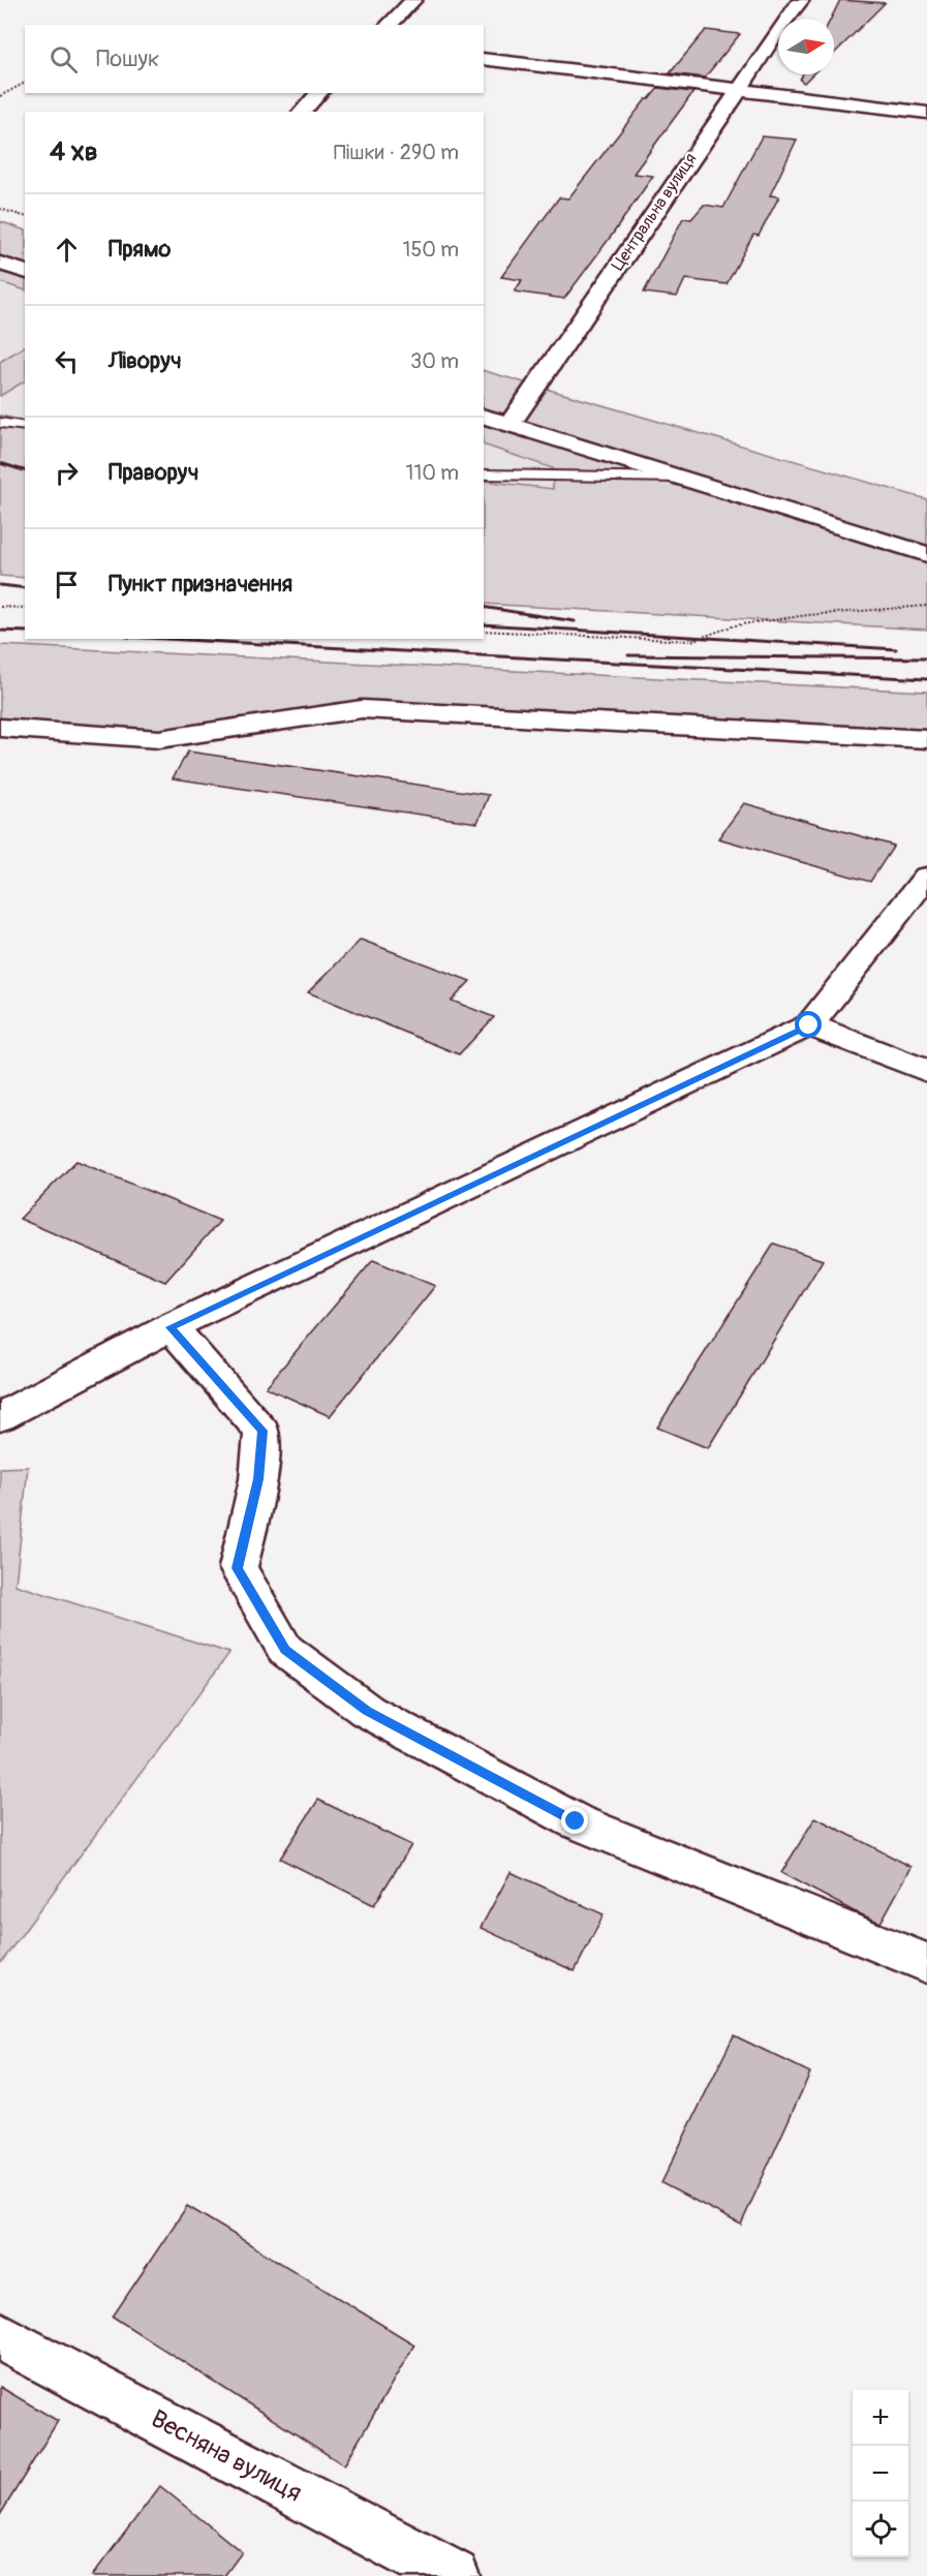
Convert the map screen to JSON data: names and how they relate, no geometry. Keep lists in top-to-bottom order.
{
  "streets": {
    "street": ["Центральна вулиця", "Весняна вулиця"]
  },
  "north": "right",
  "page": {
    "search": "Пошук",
    "heading": ["4 хв", "Пішки · 290 m"],
    "list": [
      ["Прямо", "150 m"],
      ["Ліворуч", "30 m"],
      ["Праворуч", "110 m"],
      "Пункт призначення"
    ],
    "map_buttons": ["+", "−"]
  }
}
